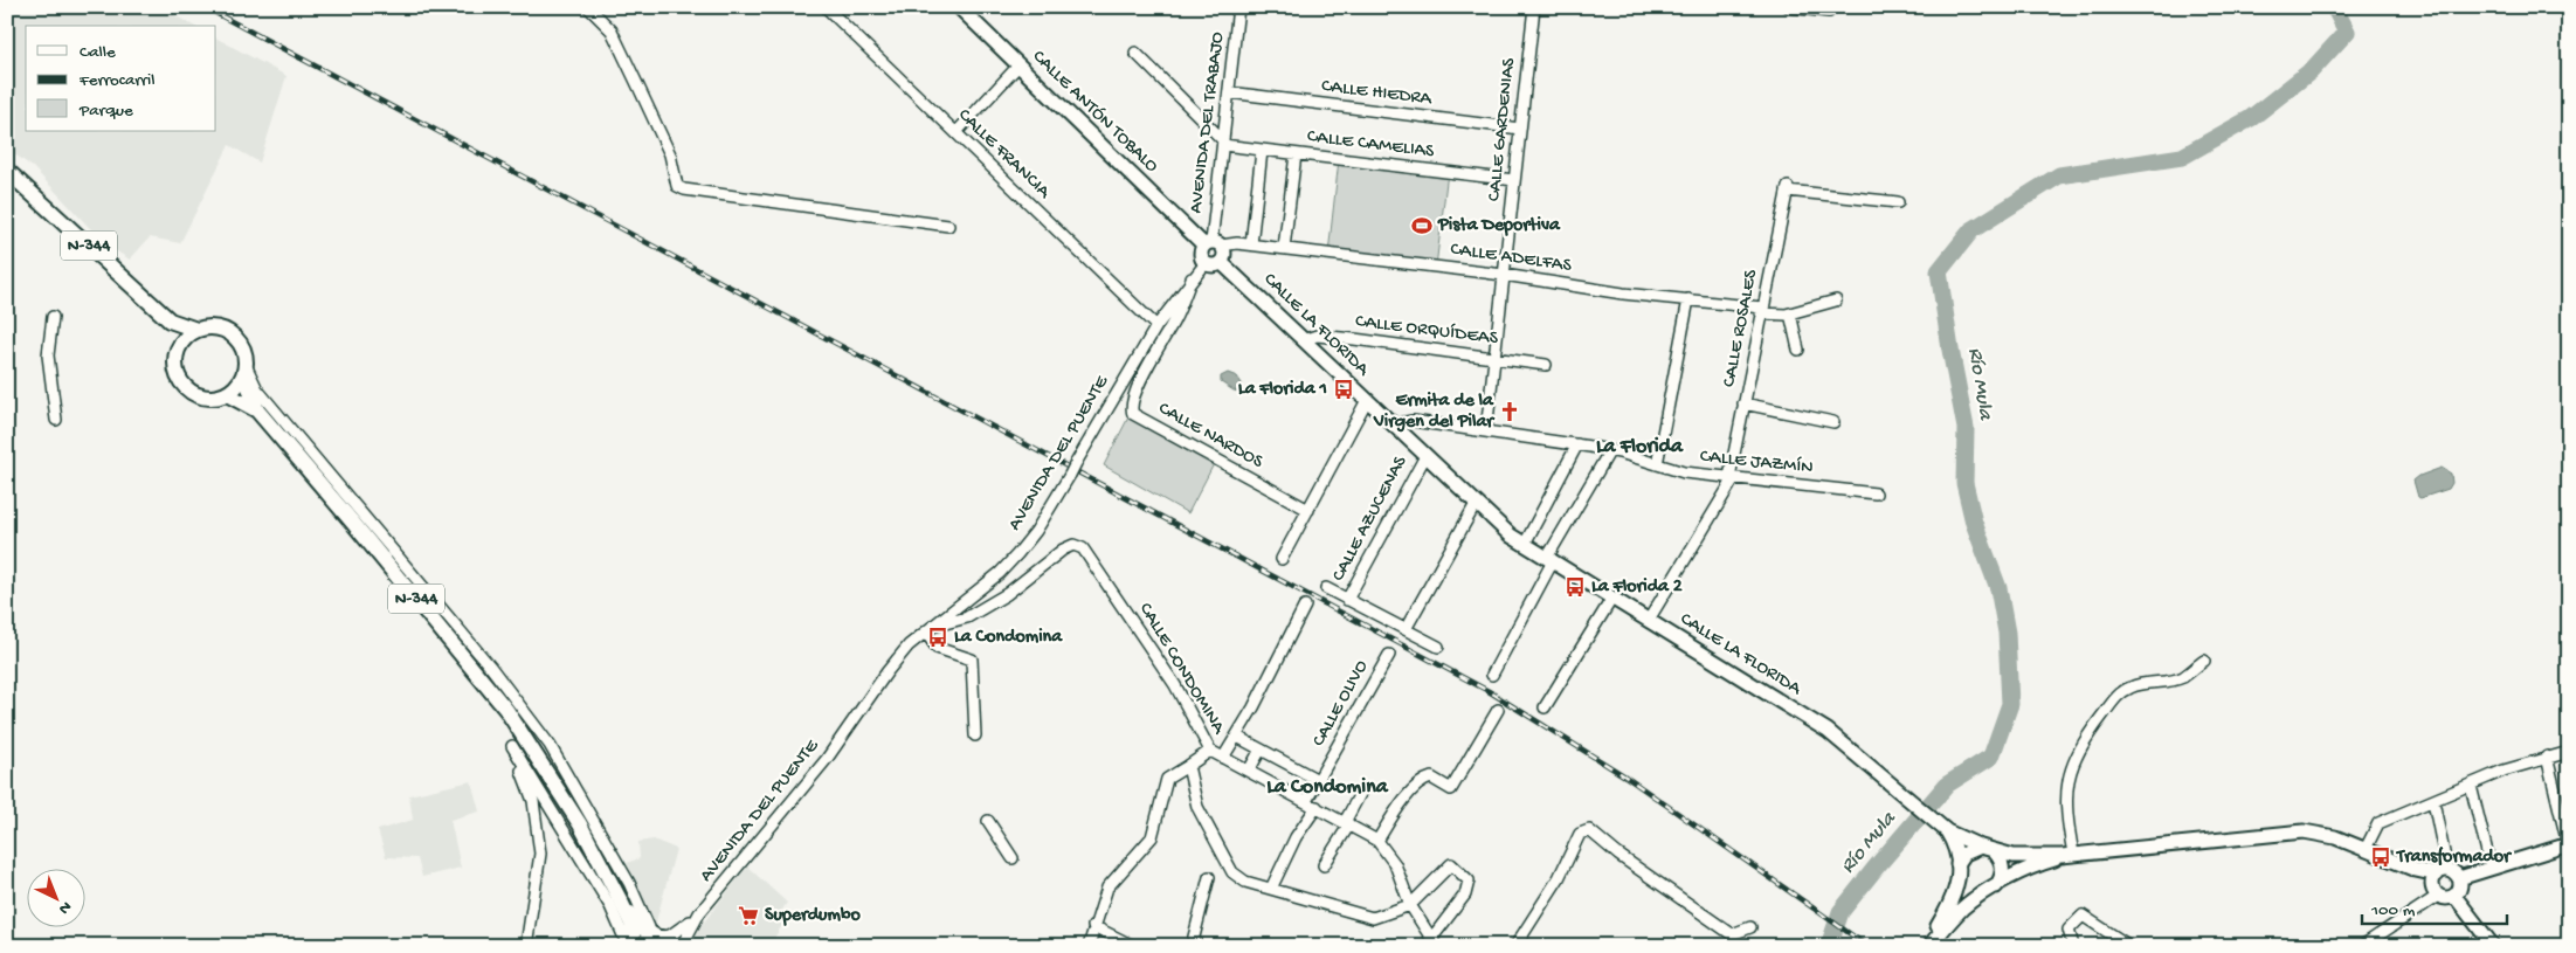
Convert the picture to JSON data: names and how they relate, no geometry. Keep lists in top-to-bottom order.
{
  "streets": {
    "highway": ["N-344"],
    "main road": ["CALLE ANTÓN TOBALO", "CALLE LA FLORIDA"],
    "street": [
      "CALLE HIEDRA",
      "AVENIDA DEL TRABAJO",
      "CALLE GARDENIAS",
      "CALLE CAMELIAS",
      "CALLE FRANCIA",
      "CALLE ADELFAS",
      "CALLE ROSALES",
      "CALLE ORQUÍDEAS",
      "CALLE NARDOS",
      "AVENIDA DEL PUENTE",
      "CALLE JAZMÍN",
      "CALLE AZUCENAS",
      "CALLE CONDOMINA",
      "CALLE OLIVO"
    ]
  },
  "crossings": [
    ["CALLE HIEDRA", "AVENIDA DEL TRABAJO"],
    ["CALLE HIEDRA", "CALLE GARDENIAS"],
    ["CALLE ANTÓN TOBALO", "AVENIDA DEL TRABAJO"],
    ["CALLE ANTÓN TOBALO", "CALLE ADELFAS"],
    ["CALLE ANTÓN TOBALO", "CALLE LA FLORIDA"],
    ["CALLE ANTÓN TOBALO", "AVENIDA DEL PUENTE"],
    ["AVENIDA DEL TRABAJO", "CALLE CAMELIAS"],
    ["AVENIDA DEL TRABAJO", "CALLE ADELFAS"],
    ["AVENIDA DEL TRABAJO", "CALLE LA FLORIDA"],
    ["AVENIDA DEL TRABAJO", "AVENIDA DEL PUENTE"],
    ["CALLE GARDENIAS", "CALLE CAMELIAS"],
    ["CALLE GARDENIAS", "CALLE ADELFAS"],
    ["CALLE GARDENIAS", "CALLE ORQUÍDEAS"],
    ["CALLE GARDENIAS", "CALLE JAZMÍN"],
    ["CALLE FRANCIA", "AVENIDA DEL PUENTE"],
    ["N-344", "AVENIDA DEL PUENTE"],
    ["CALLE ADELFAS", "CALLE LA FLORIDA"],
    ["CALLE ADELFAS", "CALLE ROSALES"],
    ["CALLE ADELFAS", "AVENIDA DEL PUENTE"],
    ["CALLE LA FLORIDA", "CALLE ROSALES"],
    ["CALLE LA FLORIDA", "CALLE ORQUÍDEAS"],
    ["CALLE LA FLORIDA", "AVENIDA DEL PUENTE"],
    ["CALLE LA FLORIDA", "CALLE JAZMÍN"],
    ["CALLE LA FLORIDA", "CALLE AZUCENAS"],
    ["CALLE ROSALES", "CALLE JAZMÍN"],
    ["CALLE NARDOS", "AVENIDA DEL PUENTE"],
    ["AVENIDA DEL PUENTE", "CALLE CONDOMINA"],
    ["CALLE CONDOMINA", "CALLE OLIVO"]
  ],
  "districts": ["La Florida", "La Condomina"],
  "water": ["Río Mula"],
  "places": {
    "sports": ["Pista Deportiva"],
    "bus stop": [
      "La Florida 1",
      "La Florida 2",
      "La Condomina",
      "Transformador"
    ],
    "church": ["Ermita de la Virgen del Pilar"],
    "supermarket": ["Superdumbo"]
  },
  "legend": ["Calle", "Ferrocarril", "Parque"],
  "scale_bar": "100 m",
  "north": "bottom right"
}
